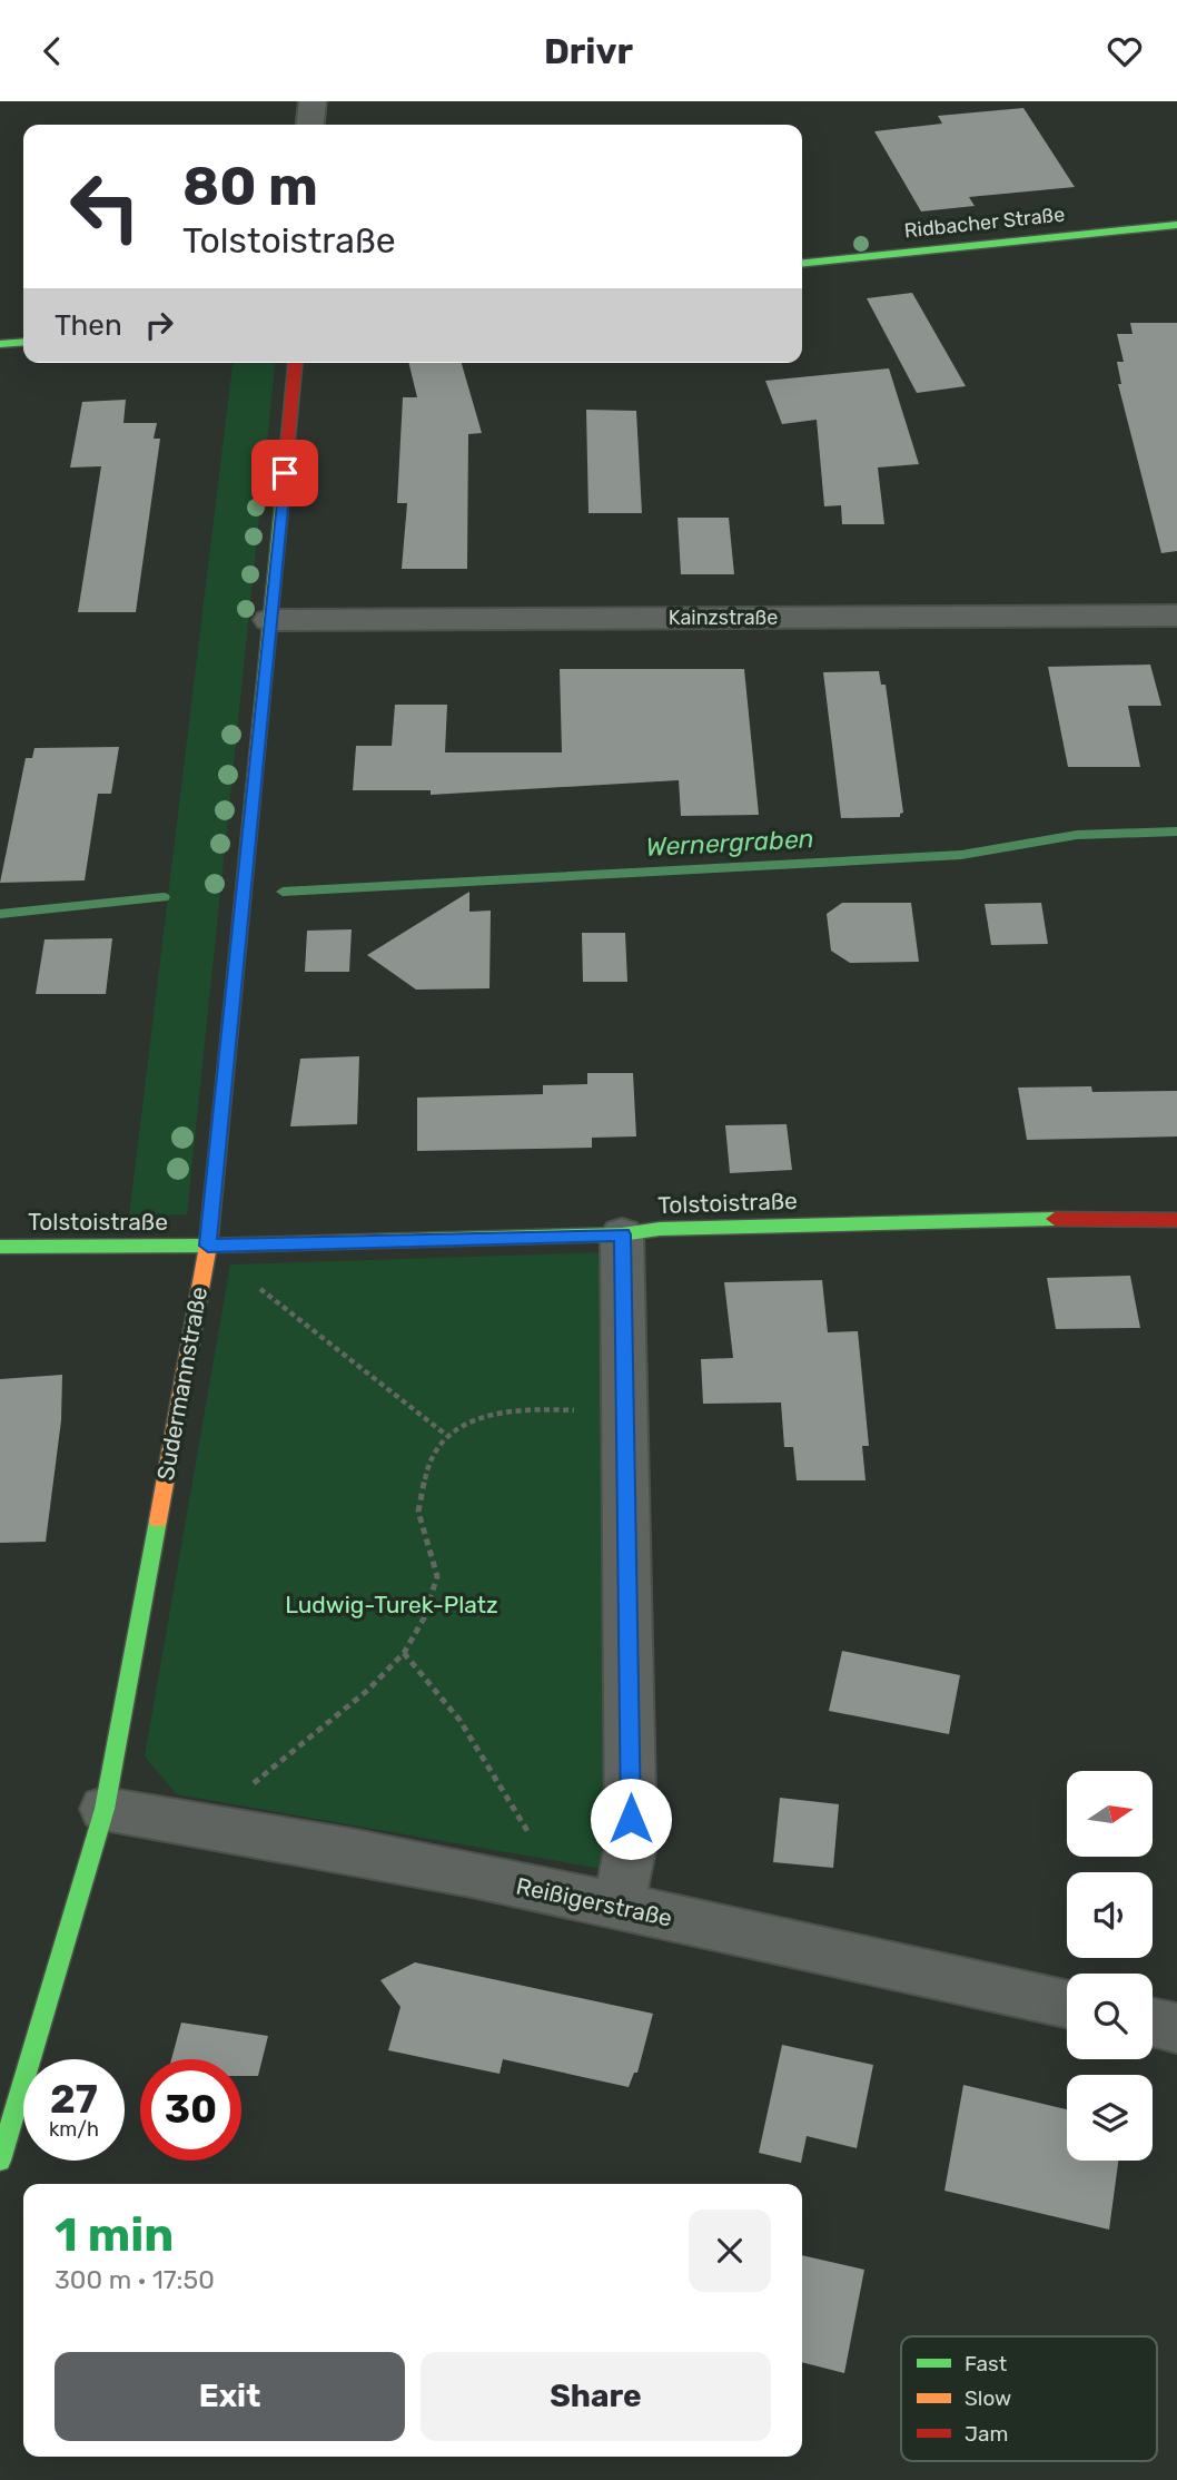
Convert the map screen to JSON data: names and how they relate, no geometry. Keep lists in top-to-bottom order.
{
  "streets": {
    "street": [
      "Ridbacher Straße",
      "Kainzstraße",
      "Tolstoistraße",
      "Sudermannstraße",
      "Reißigerstraße"
    ]
  },
  "crossings": [
    ["Kainzstraße", "Sudermannstraße"],
    ["Tolstoistraße", "Sudermannstraße"],
    ["Sudermannstraße", "Reißigerstraße"]
  ],
  "water": ["Wernergraben"],
  "parks": ["Ludwig-Turek-Platz"],
  "legend": ["Fast", "Slow", "Jam"],
  "north": "right",
  "page": {
    "header": "Drivr",
    "turn": ["80 m", "Tolstoistraße"],
    "then": "Then",
    "speed": "27 km/h",
    "limit": "30",
    "heading": ["1 min", "300 m · 17:50"],
    "buttons": ["Exit", "Share"]
  }
}
